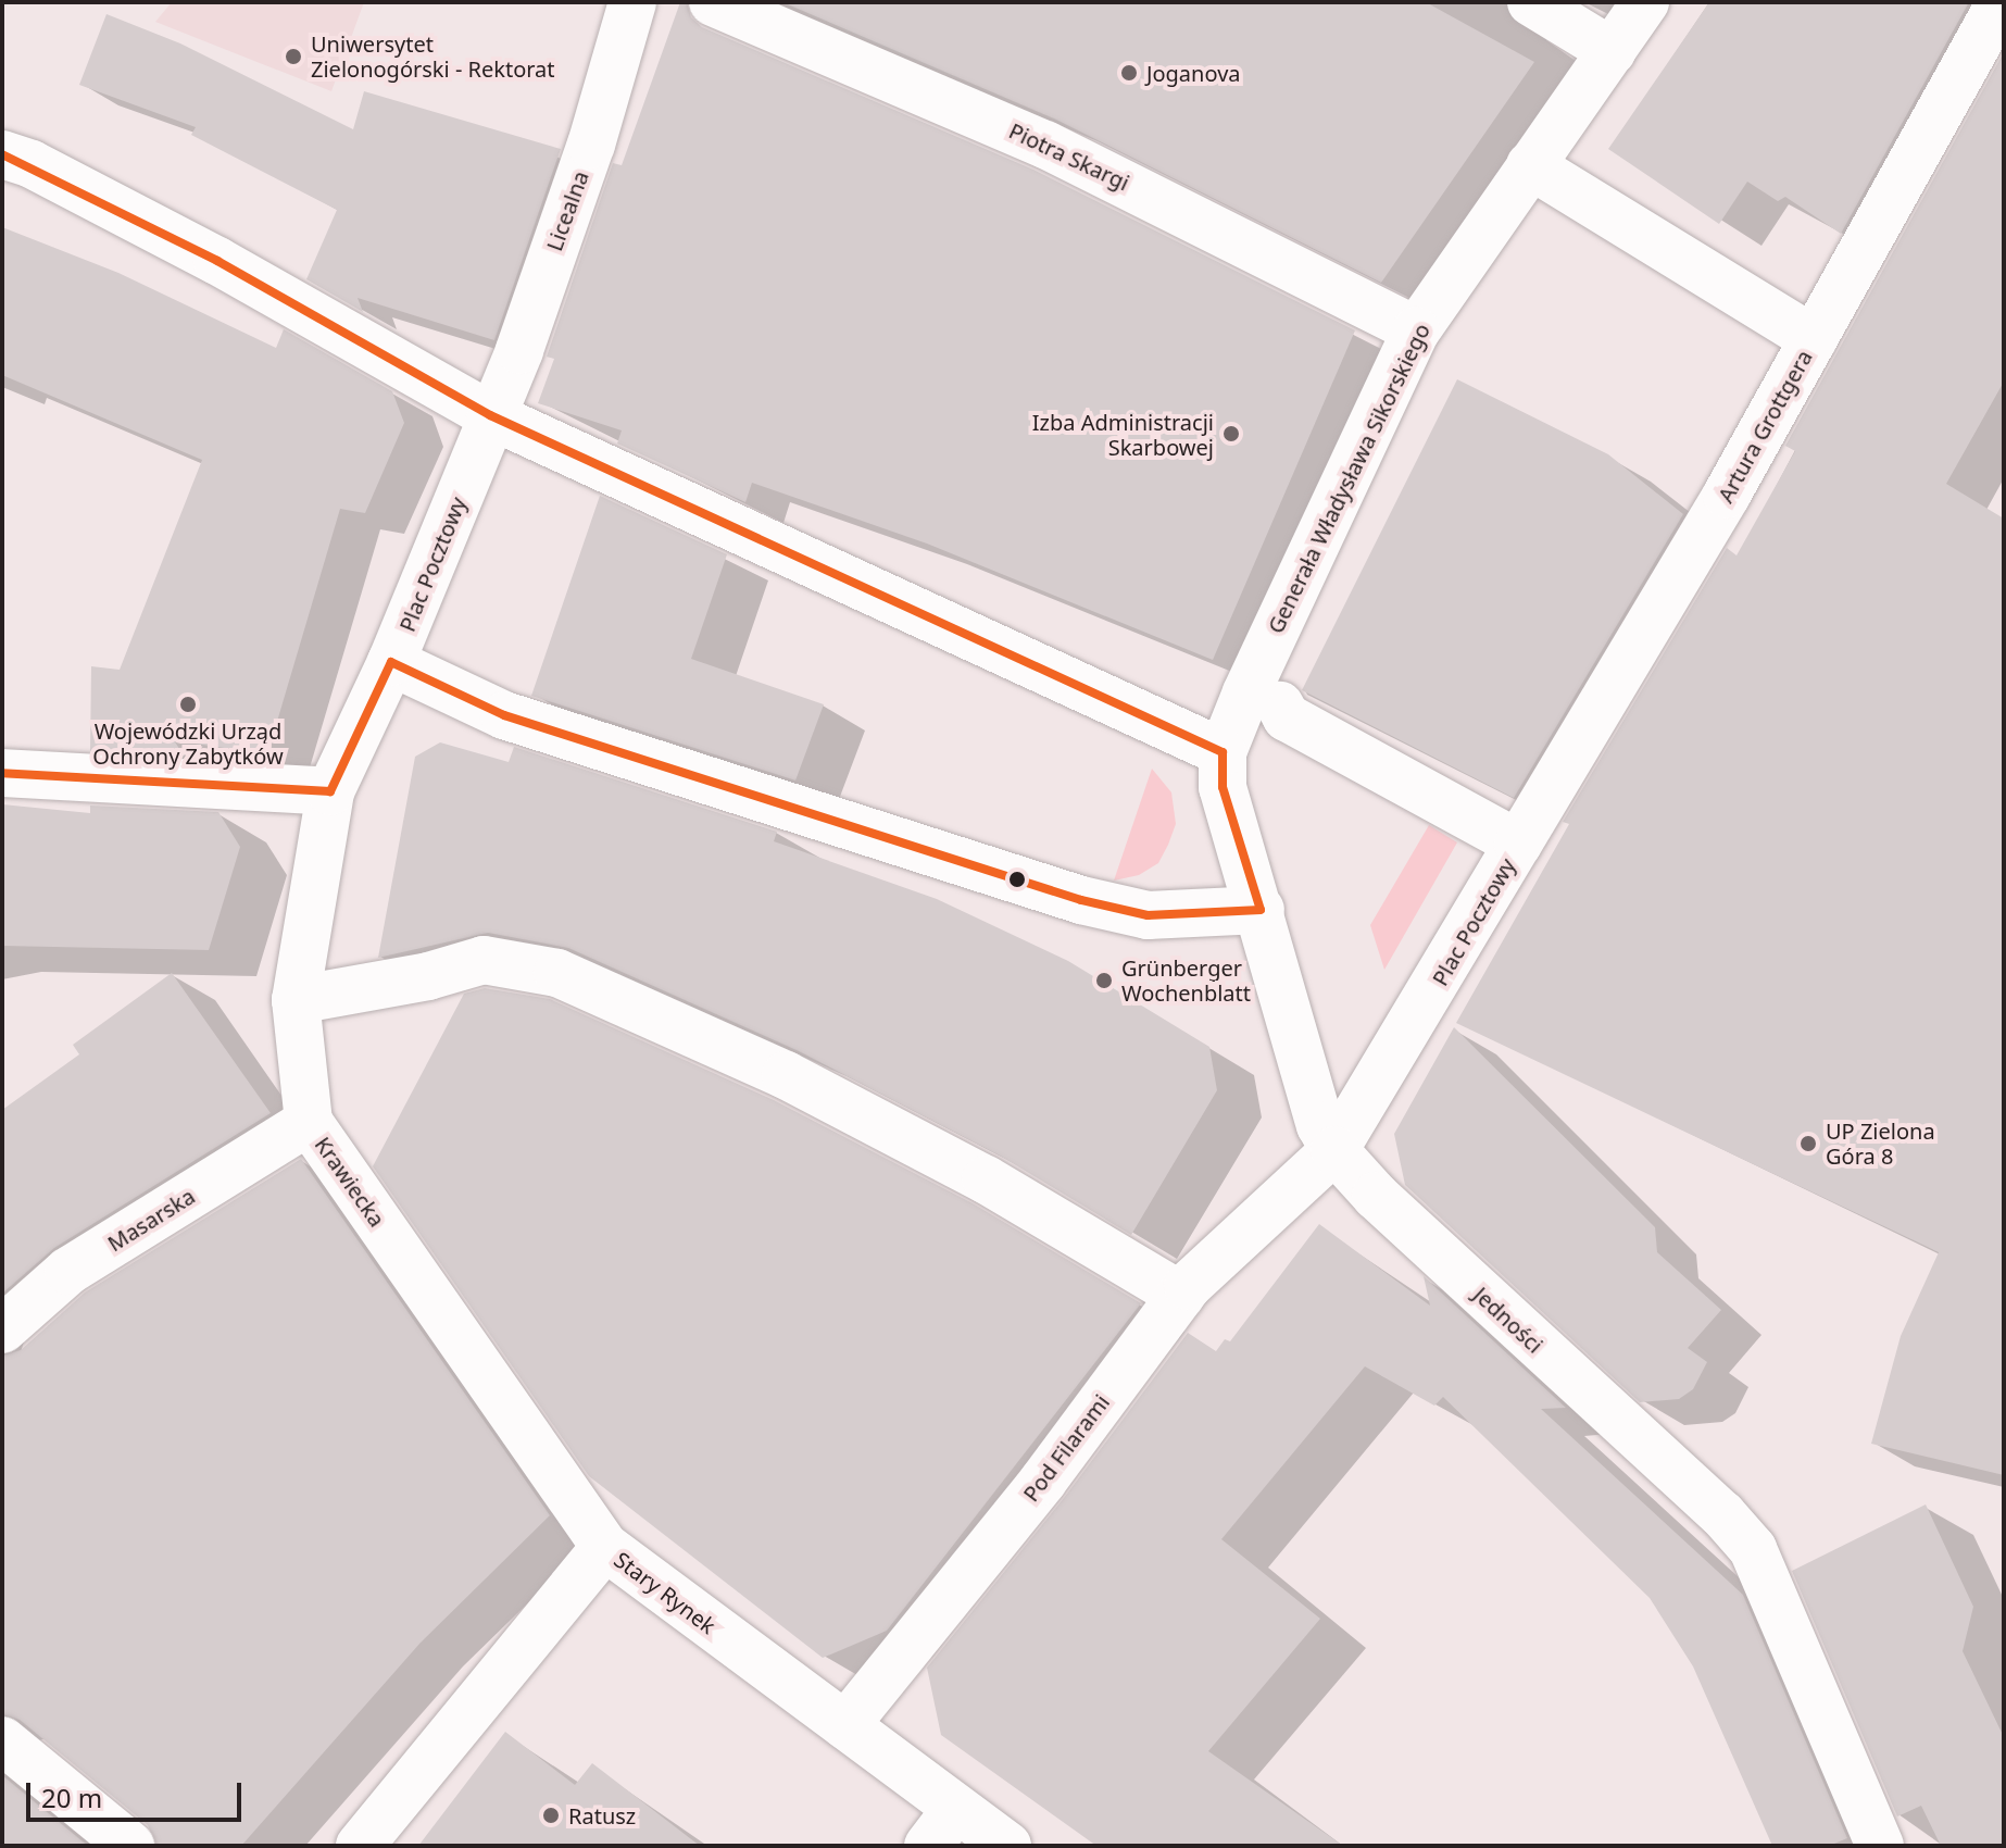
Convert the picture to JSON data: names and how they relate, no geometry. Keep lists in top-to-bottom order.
{
  "streets": {
    "street": [
      "Piotra Skargi",
      "Licealna",
      "Artura Grottgera",
      "Generała Władysława Sikorskiego",
      "Plac Pocztowy",
      "Krawiecka",
      "Masarska",
      "Jedności",
      "Pod Filarami",
      "Stary Rynek"
    ]
  },
  "crossings": [
    ["Piotra Skargi", "Generała Władysława Sikorskiego"],
    ["Licealna", "Plac Pocztowy"],
    ["Artura Grottgera", "Plac Pocztowy"],
    ["Generała Władysława Sikorskiego", "Jedności"],
    ["Plac Pocztowy", "Krawiecka"],
    ["Plac Pocztowy", "Jedności"],
    ["Plac Pocztowy", "Pod Filarami"],
    ["Krawiecka", "Masarska"],
    ["Krawiecka", "Stary Rynek"],
    ["Jedności", "Pod Filarami"],
    ["Pod Filarami", "Stary Rynek"]
  ],
  "places": [
    "Uniwersytet Zielonogórski - Rektorat",
    "Joganova",
    "Izba Administracji Skarbowej",
    "Wojewódzki Urząd Ochrony Zabytków",
    "Grünberger Wochenblatt",
    "UP Zielona Góra 8",
    "Ratusz"
  ],
  "scale_bar": "20 m"
}
